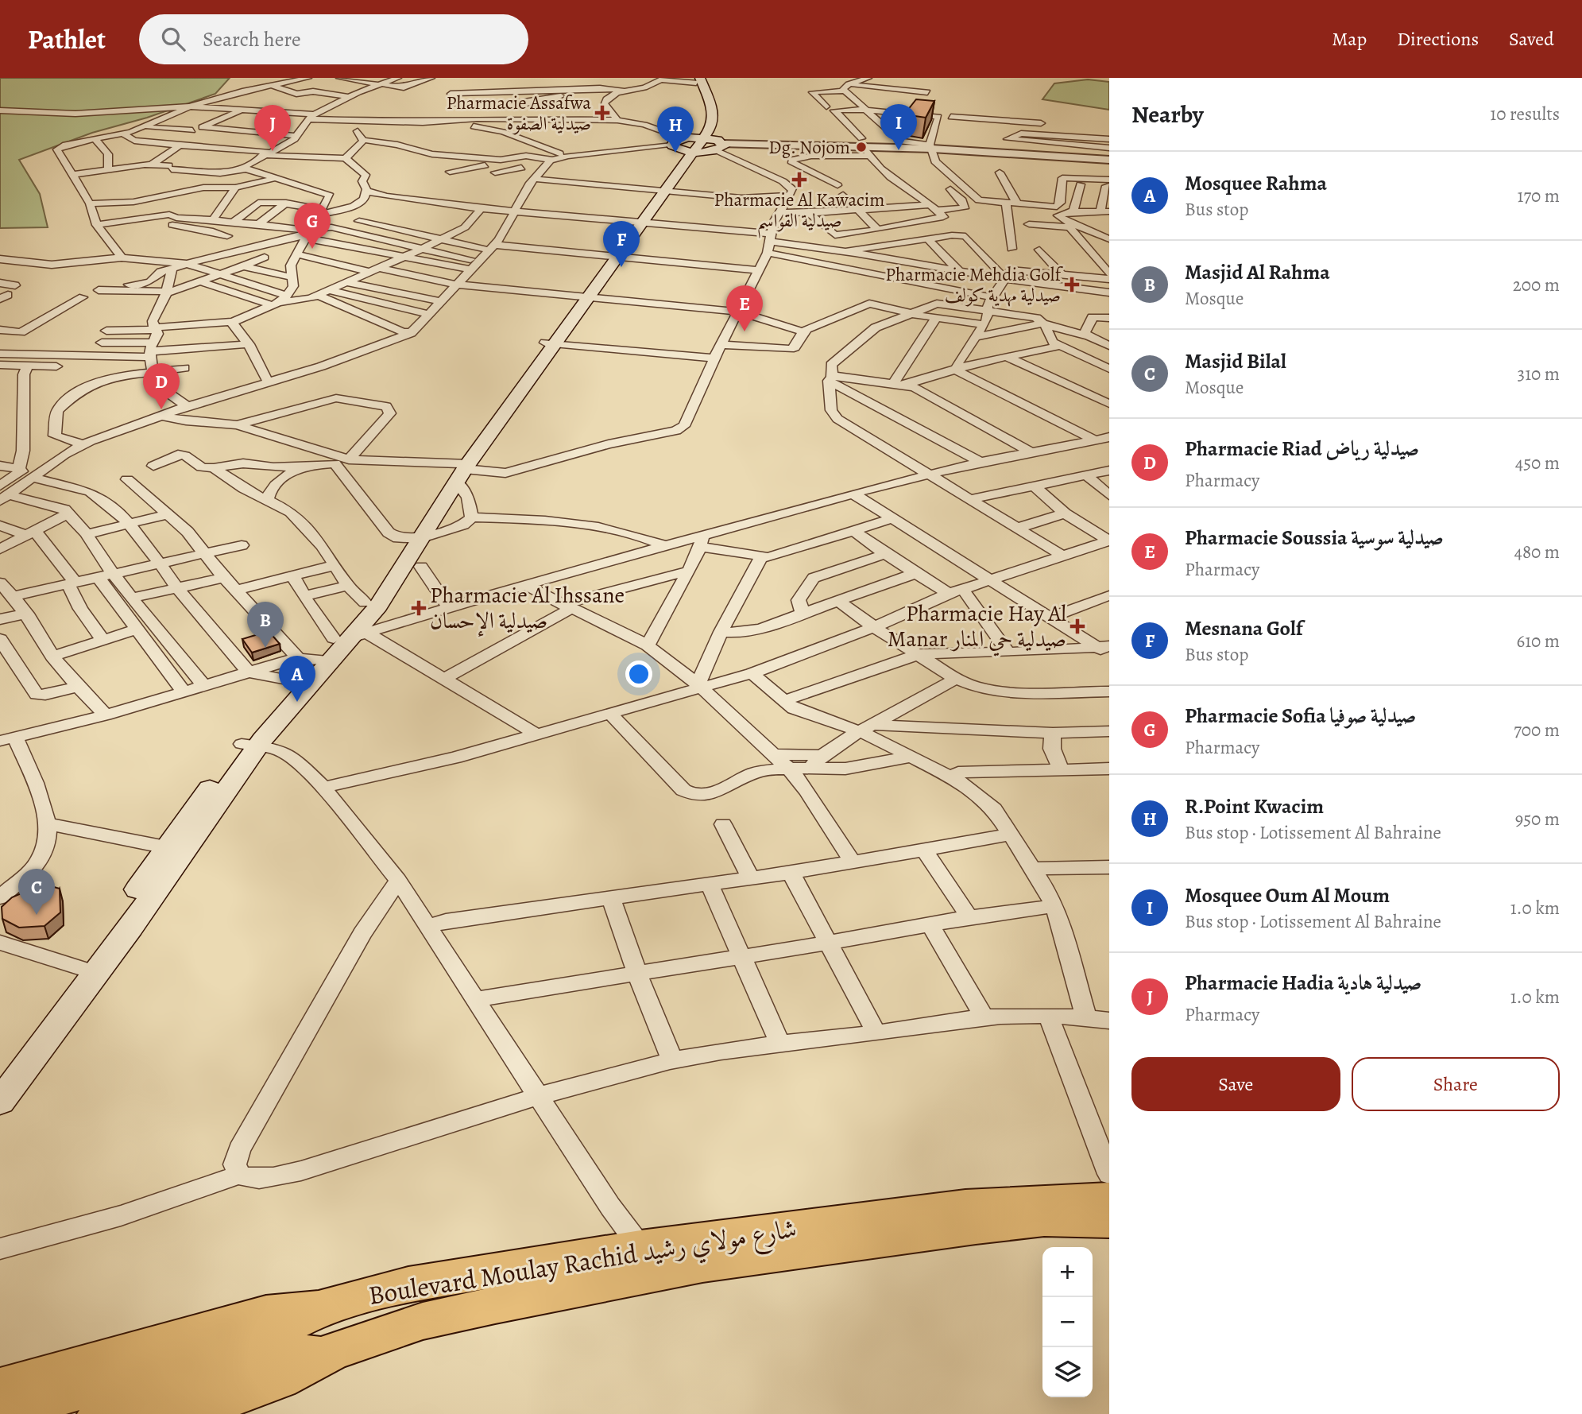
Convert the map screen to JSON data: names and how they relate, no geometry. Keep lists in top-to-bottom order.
{
  "streets": {
    "main road": ["Boulevard Moulay Rachid شارع مولاي رشيد"]
  },
  "places": {
    "health": [
      "Pharmacie Assafwa صيدلية الصفوة",
      "Pharmacie Al Kawacim صيدلية القواسم",
      "Pharmacie Mehdia Golf صيدلية مهدية كولف",
      "Pharmacie Al Ihssane صيدلية الإحسان",
      "Pharmacie Hay Al Manar صيدلية حي المنار"
    ],
    "other": ["Dg. Nojom"]
  },
  "page": {
    "header": "Pathlet",
    "search": "Search here",
    "nav": ["Map", "Directions", "Saved"],
    "heading": ["Nearby", "10 results"],
    "pins": [
      "I",
      "J",
      "H",
      "G",
      "F",
      "E",
      "D",
      "B",
      "A",
      "C"
    ],
    "list": [
      {
        "mark": "A",
        "name": "Mosquee Rahma",
        "note": "Bus stop",
        "value": "170 m"
      },
      {
        "mark": "B",
        "name": "Masjid Al Rahma",
        "note": "Mosque",
        "value": "200 m"
      },
      {
        "mark": "C",
        "name": "Masjid Bilal",
        "note": "Mosque",
        "value": "310 m"
      },
      {
        "mark": "D",
        "name": "Pharmacie Riad صيدلية رياض",
        "note": "Pharmacy",
        "value": "450 m"
      },
      {
        "mark": "E",
        "name": "Pharmacie Soussia صيدلية سوسية",
        "note": "Pharmacy",
        "value": "480 m"
      },
      {
        "mark": "F",
        "name": "Mesnana Golf",
        "note": "Bus stop",
        "value": "610 m"
      },
      {
        "mark": "G",
        "name": "Pharmacie Sofia صيدلية صوفيا",
        "note": "Pharmacy",
        "value": "700 m"
      },
      {
        "mark": "H",
        "name": "R.Point Kwacim",
        "note": "Bus stop · Lotissement Al Bahraine",
        "value": "950 m"
      },
      {
        "mark": "I",
        "name": "Mosquee Oum Al Moum",
        "note": "Bus stop · Lotissement Al Bahraine",
        "value": "1.0 km"
      },
      {
        "mark": "J",
        "name": "Pharmacie Hadia صيدلية هادية",
        "note": "Pharmacy",
        "value": "1.0 km"
      }
    ],
    "buttons": ["Save", "Share"],
    "map_buttons": ["+", "−"]
  }
}
